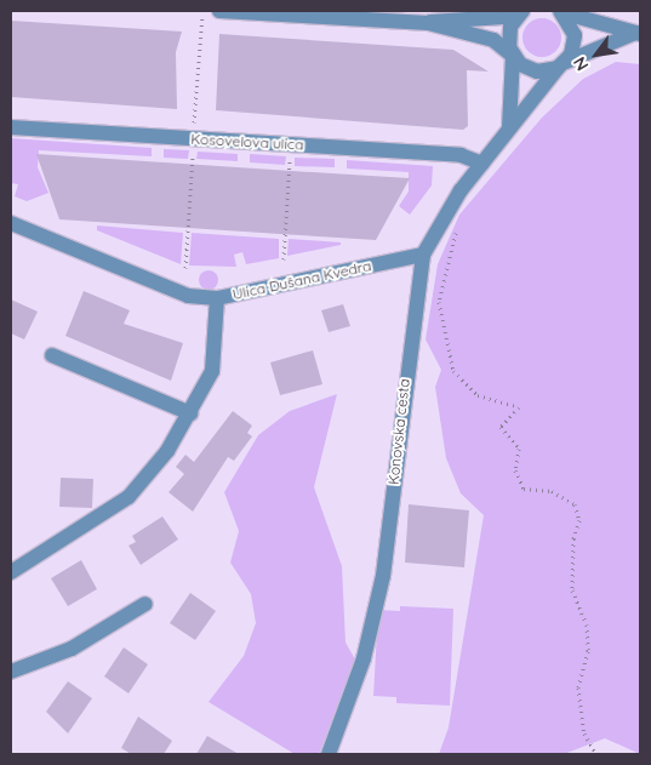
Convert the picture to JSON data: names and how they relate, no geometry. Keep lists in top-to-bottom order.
{
  "streets": {
    "street": ["Kosovelova ulica", "Ulica Dušana Kvedra", "Konovska cesta"]
  },
  "crossings": [
    ["Kosovelova ulica", "Konovska cesta"],
    ["Ulica Dušana Kvedra", "Konovska cesta"]
  ],
  "north": "bottom left"
}
